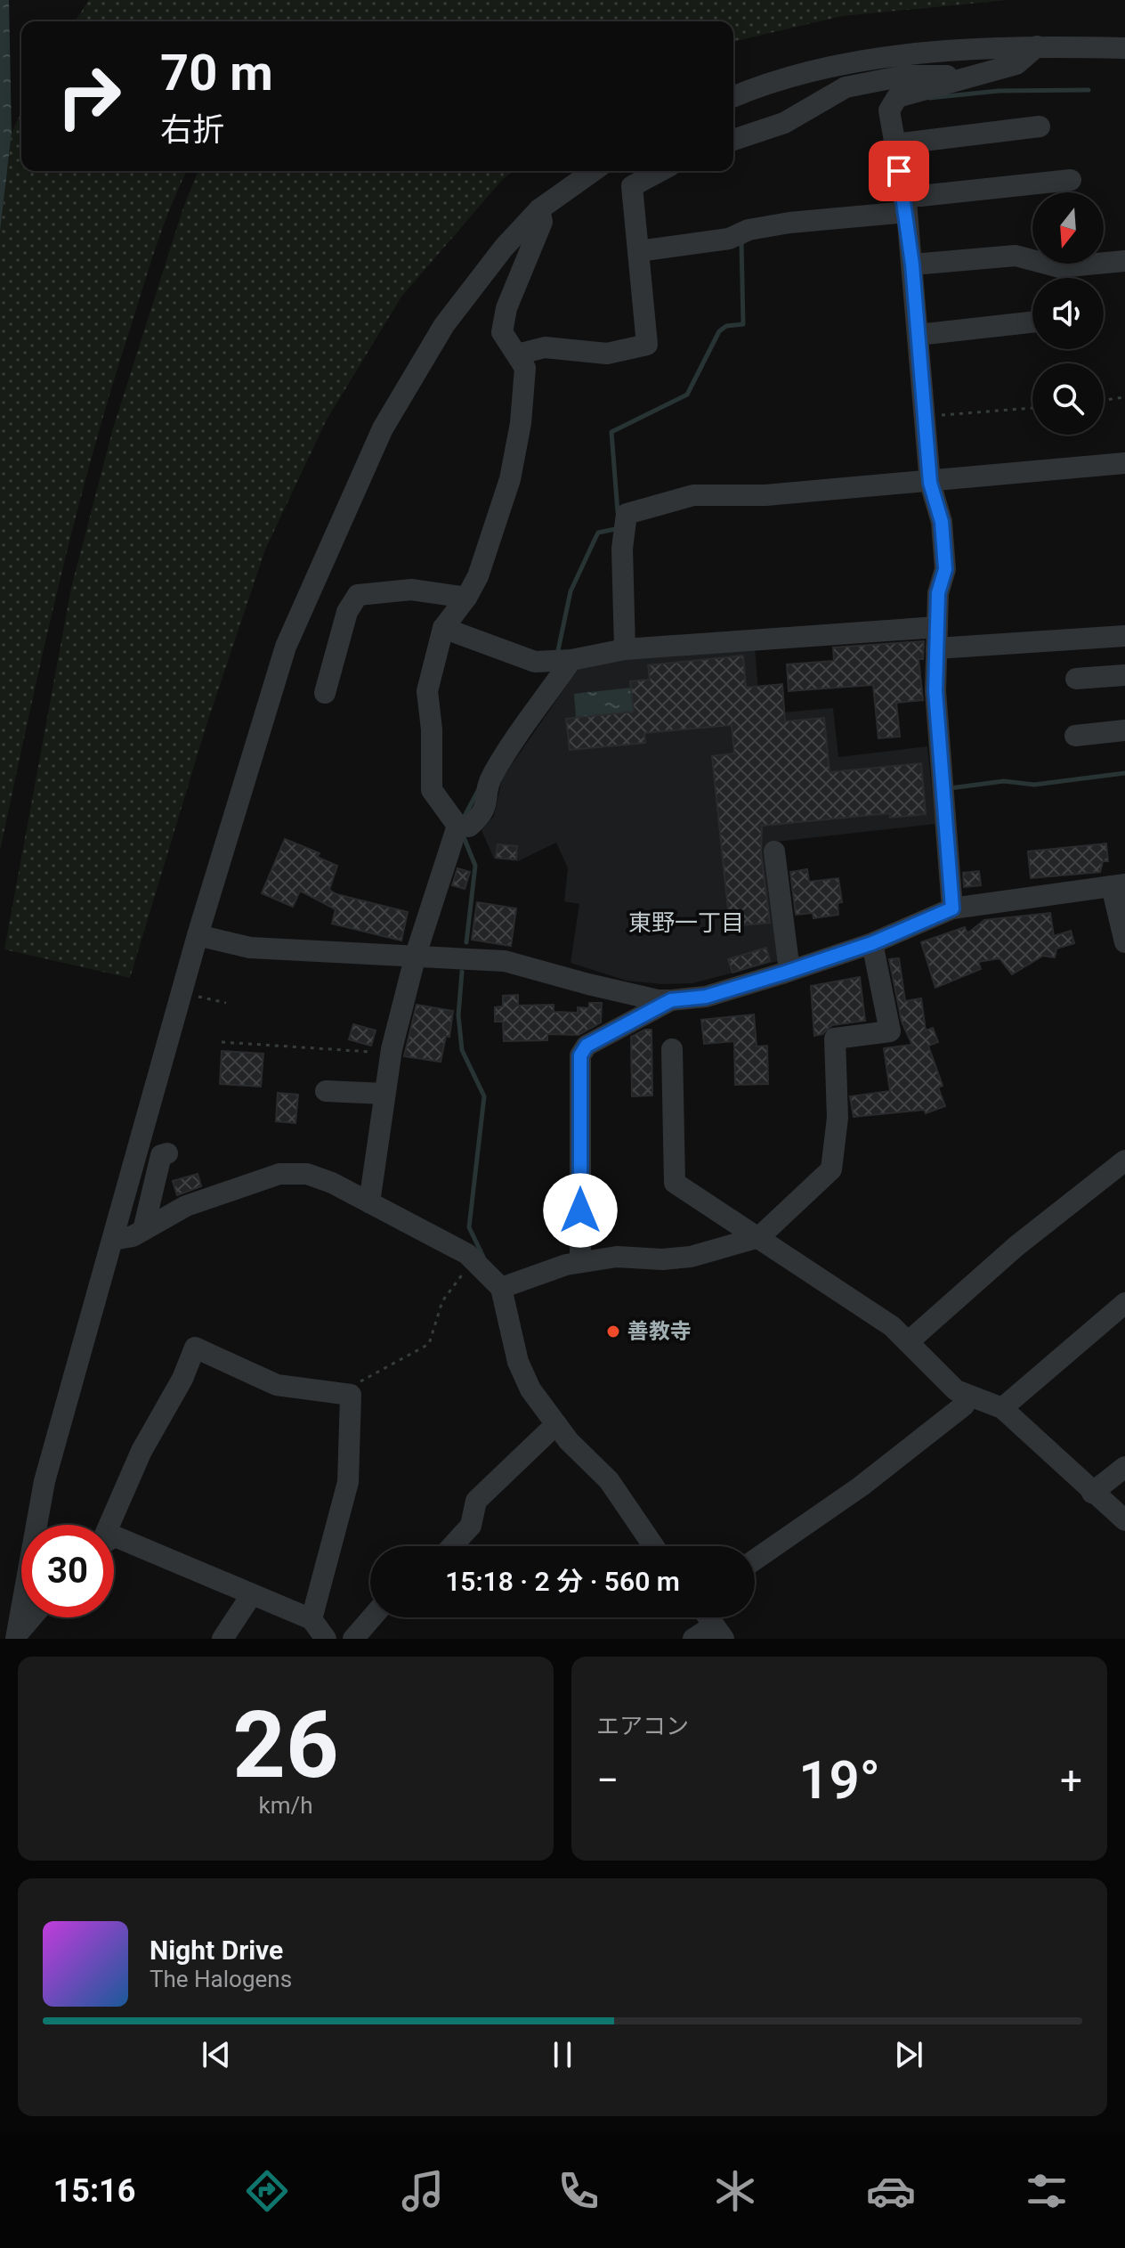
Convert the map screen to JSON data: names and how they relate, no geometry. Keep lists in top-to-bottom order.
{
  "districts": ["東野一丁目"],
  "places": ["善教寺"],
  "north": "bottom",
  "page": {
    "turn": ["70 m", "右折"],
    "limit": "30",
    "trip": "15:18 · 2 分 · 560 m",
    "tile": [
      ["26", "km/h"],
      "エアコン"
    ],
    "heat": ["−", "19°", "+"],
    "song": ["Night Drive", "The Halogens"],
    "tabs": "15:16"
  }
}
